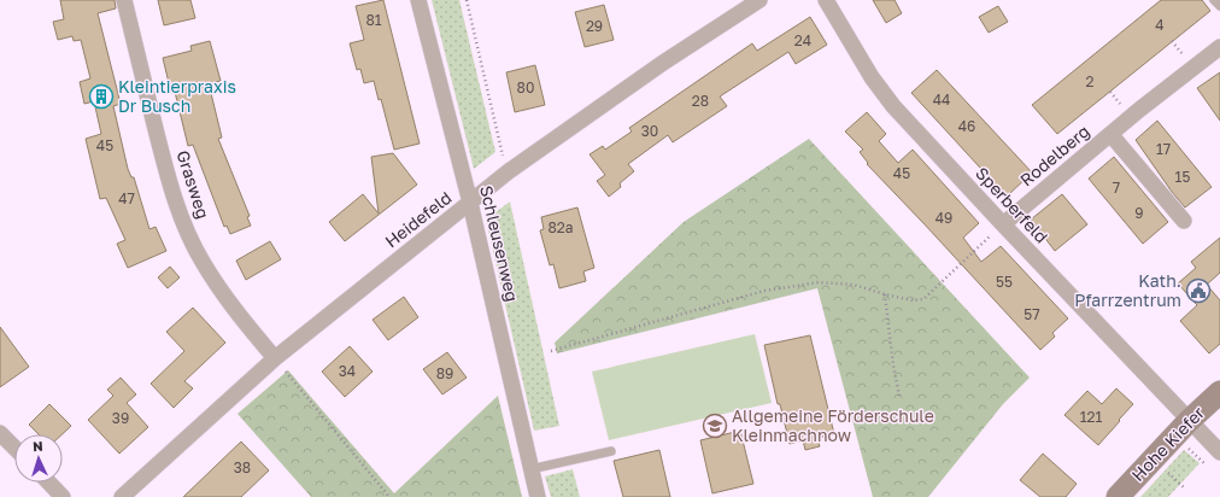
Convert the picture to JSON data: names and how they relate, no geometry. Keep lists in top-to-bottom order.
{
  "streets": {
    "street": [
      "Rodelberg",
      "Grasweg",
      "Sperberfeld",
      "Heidefeld",
      "Schleusenweg",
      "Hohe Kiefer"
    ]
  },
  "crossings": [
    ["Rodelberg", "Sperberfeld"],
    ["Grasweg", "Heidefeld"],
    ["Sperberfeld", "Hohe Kiefer"],
    ["Heidefeld", "Schleusenweg"]
  ],
  "places": {
    "building": ["Kleintierpraxis Dr Busch"],
    "public building": ["Kath. Pfarrzentrum"],
    "school or university": ["Allgemeine Förderschule Kleinmachnow"]
  },
  "house_numbers": [
    "81",
    "4",
    "29",
    "24",
    "2",
    "80",
    "44",
    "28",
    "46",
    "30",
    "45",
    "17",
    "45",
    "15",
    "7",
    "47",
    "9",
    "49",
    "82a",
    "55",
    "57",
    "34",
    "89",
    "121",
    "39",
    "38"
  ],
  "north": "top"
}
